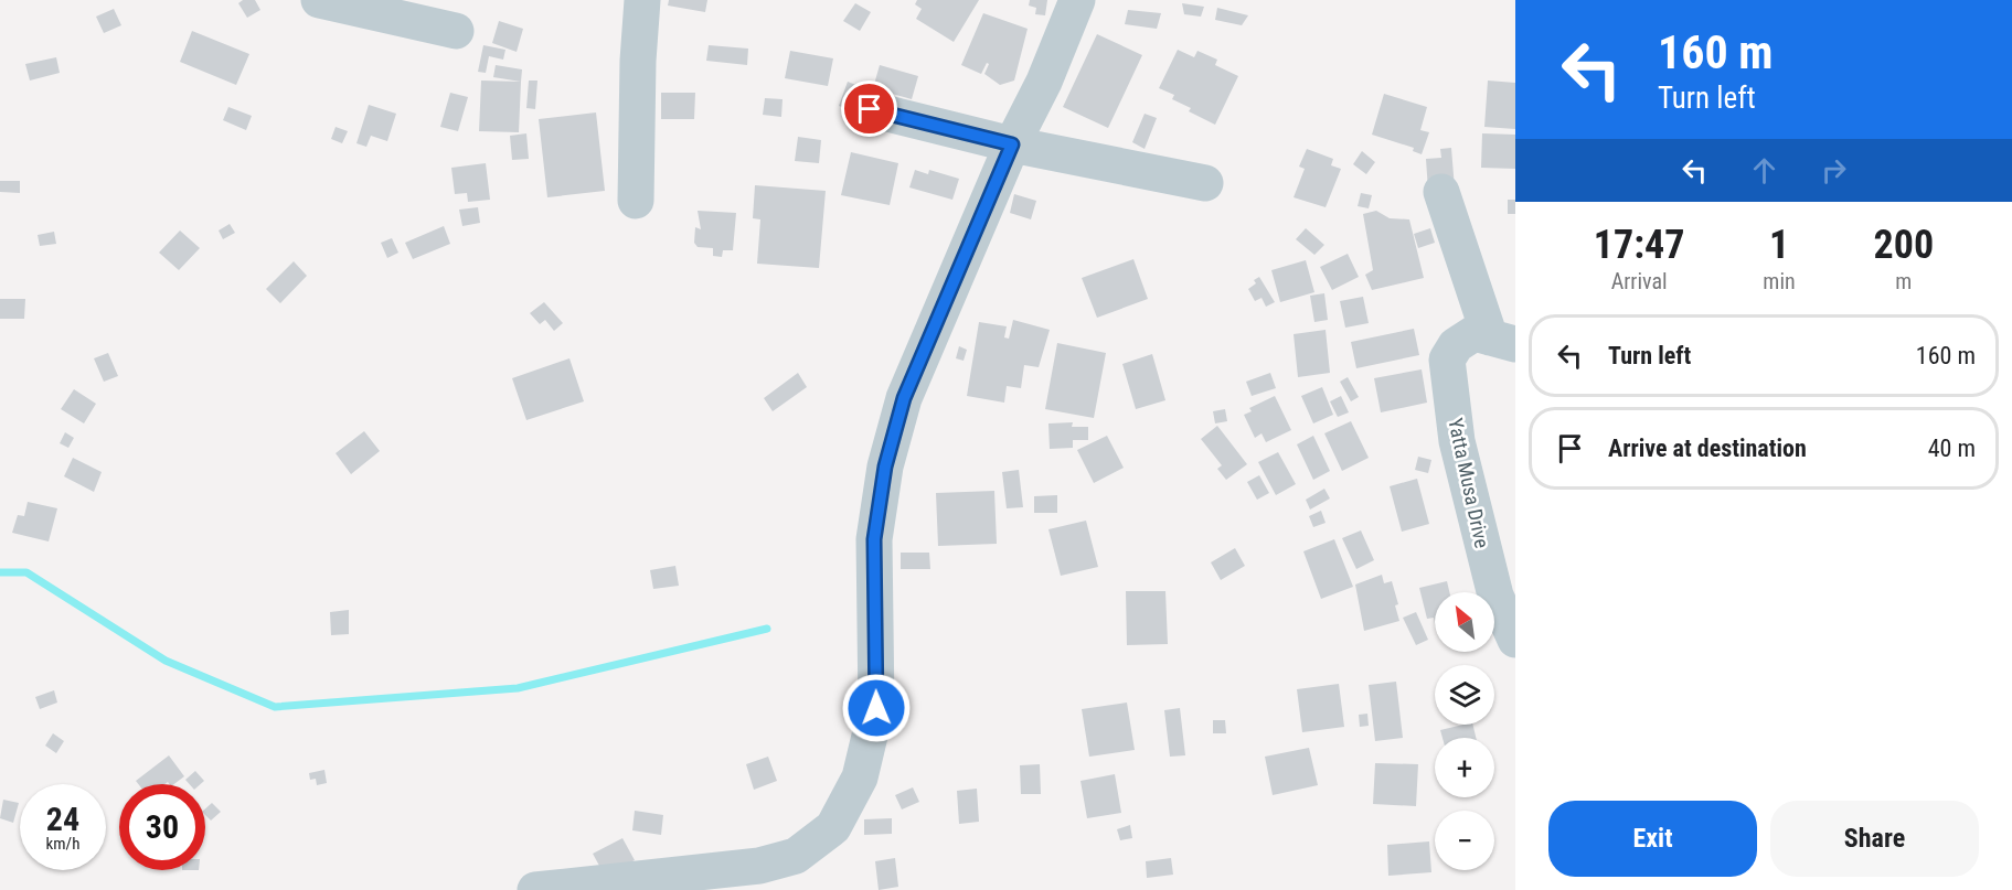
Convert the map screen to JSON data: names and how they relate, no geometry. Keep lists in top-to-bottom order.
{
  "streets": {
    "street": ["Yatta Musa Drive"]
  },
  "north": "top left",
  "page": {
    "turn": ["160 m", "Turn left"],
    "eta": [
      "17:47",
      "Arrival",
      "1",
      "min",
      "200",
      "m"
    ],
    "list": [
      {
        "name": "Turn left",
        "value": "160 m"
      },
      {
        "name": "Arrive at destination",
        "value": "40 m"
      }
    ],
    "map_buttons": ["+", "−"],
    "speed": "24 km/h",
    "limit": "30",
    "buttons": ["Exit", "Share"]
  }
}
